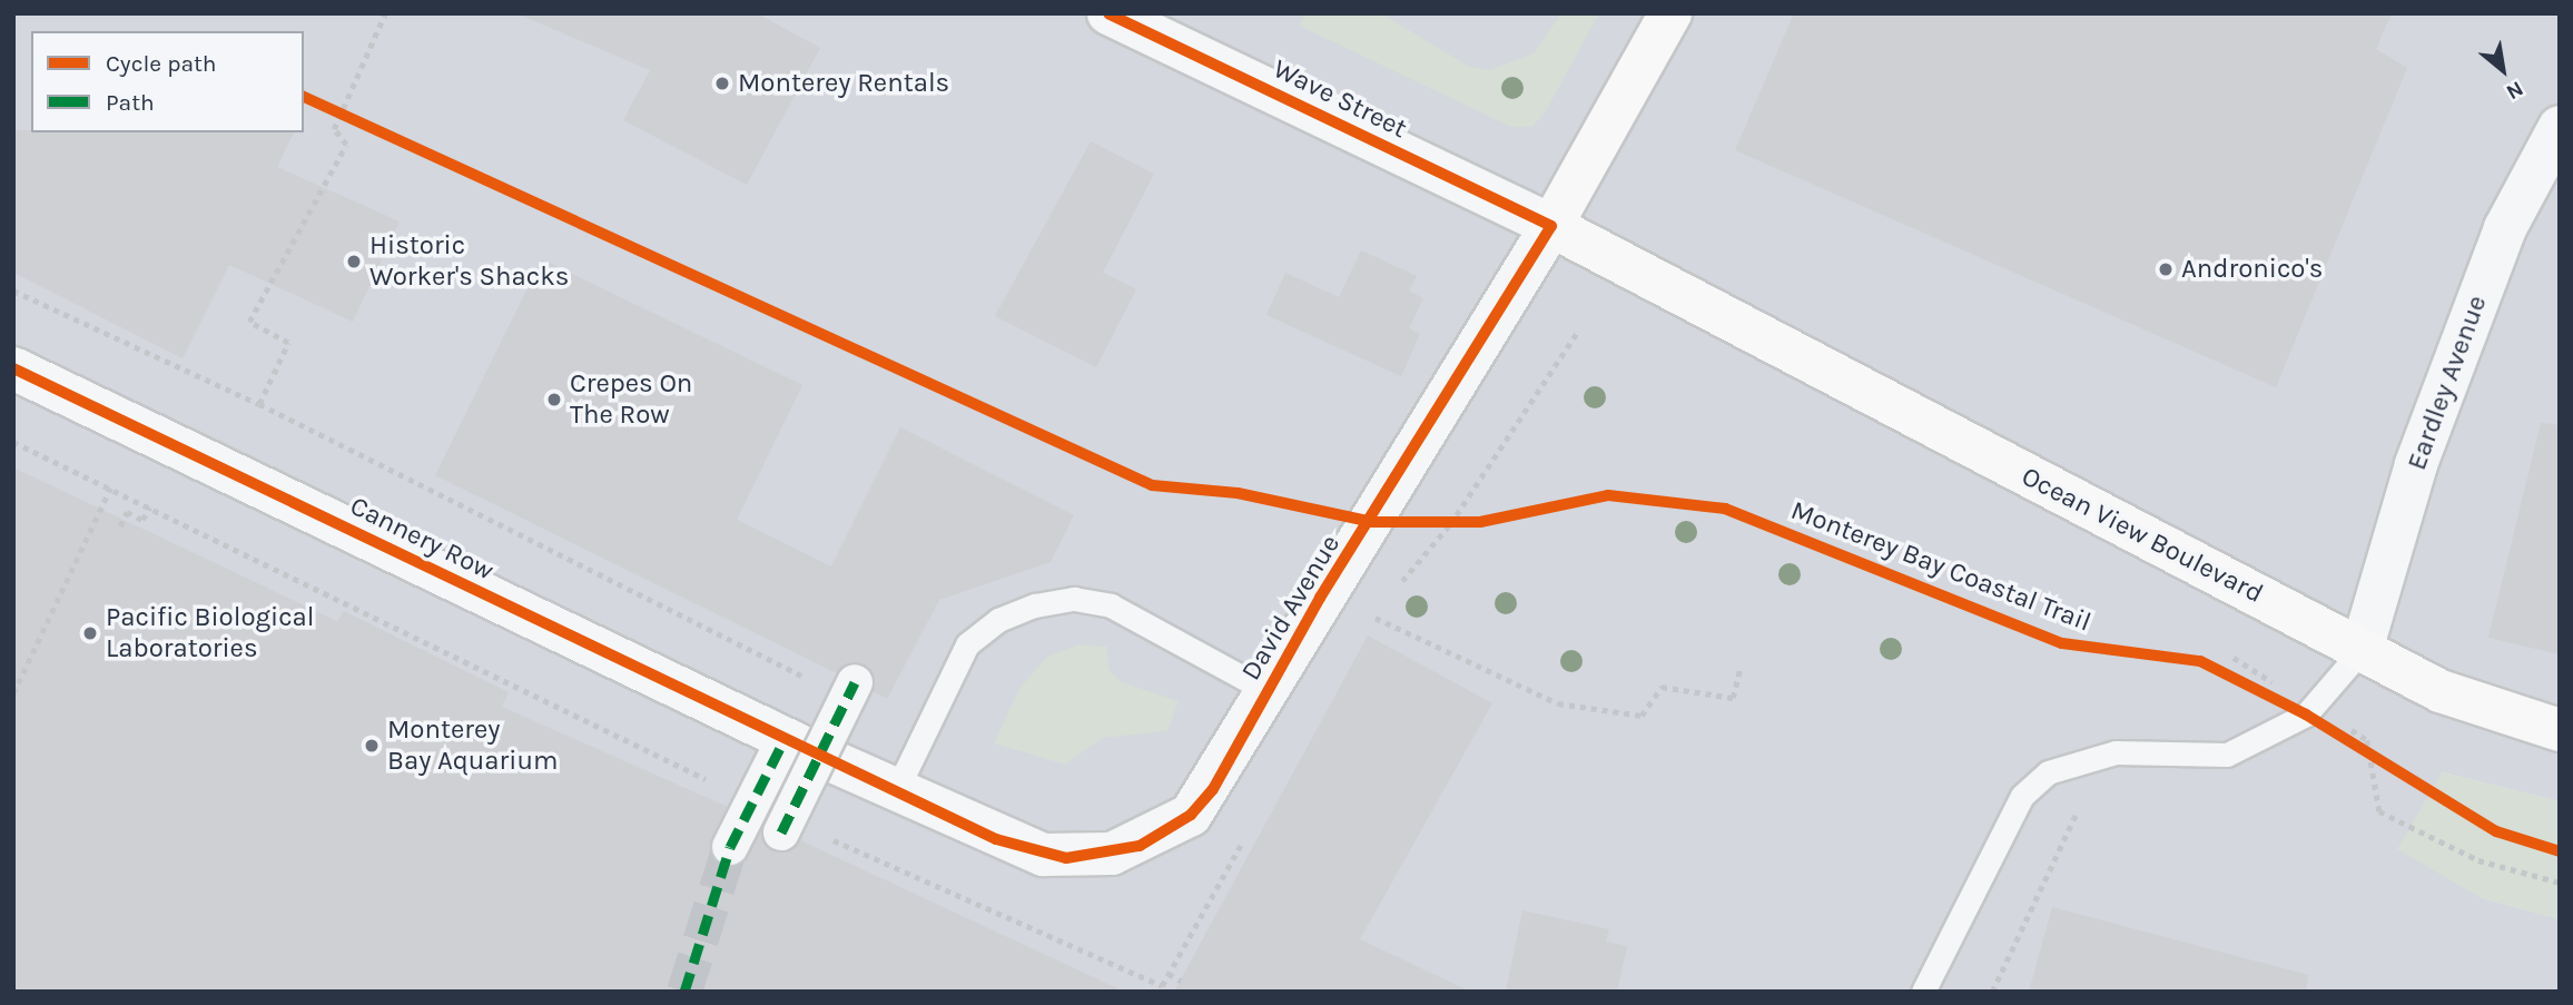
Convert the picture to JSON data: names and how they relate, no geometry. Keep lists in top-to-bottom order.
{
  "streets": {
    "main road": ["Wave Street", "Ocean View Boulevard", "David Avenue"],
    "street": ["Eardley Avenue", "Cannery Row"],
    "cycle path": ["Monterey Bay Coastal Trail"]
  },
  "crossings": [
    ["Wave Street", "Ocean View Boulevard"],
    ["Wave Street", "David Avenue"],
    ["Eardley Avenue", "Ocean View Boulevard"],
    ["Cannery Row", "David Avenue"]
  ],
  "places": [
    "Monterey Rentals",
    "Historic Worker's Shacks",
    "Andronico's",
    "Crepes On The Row",
    "Pacific Biological Laboratories",
    "Monterey Bay Aquarium"
  ],
  "legend": ["Cycle path", "Path"],
  "north": "bottom right"
}
